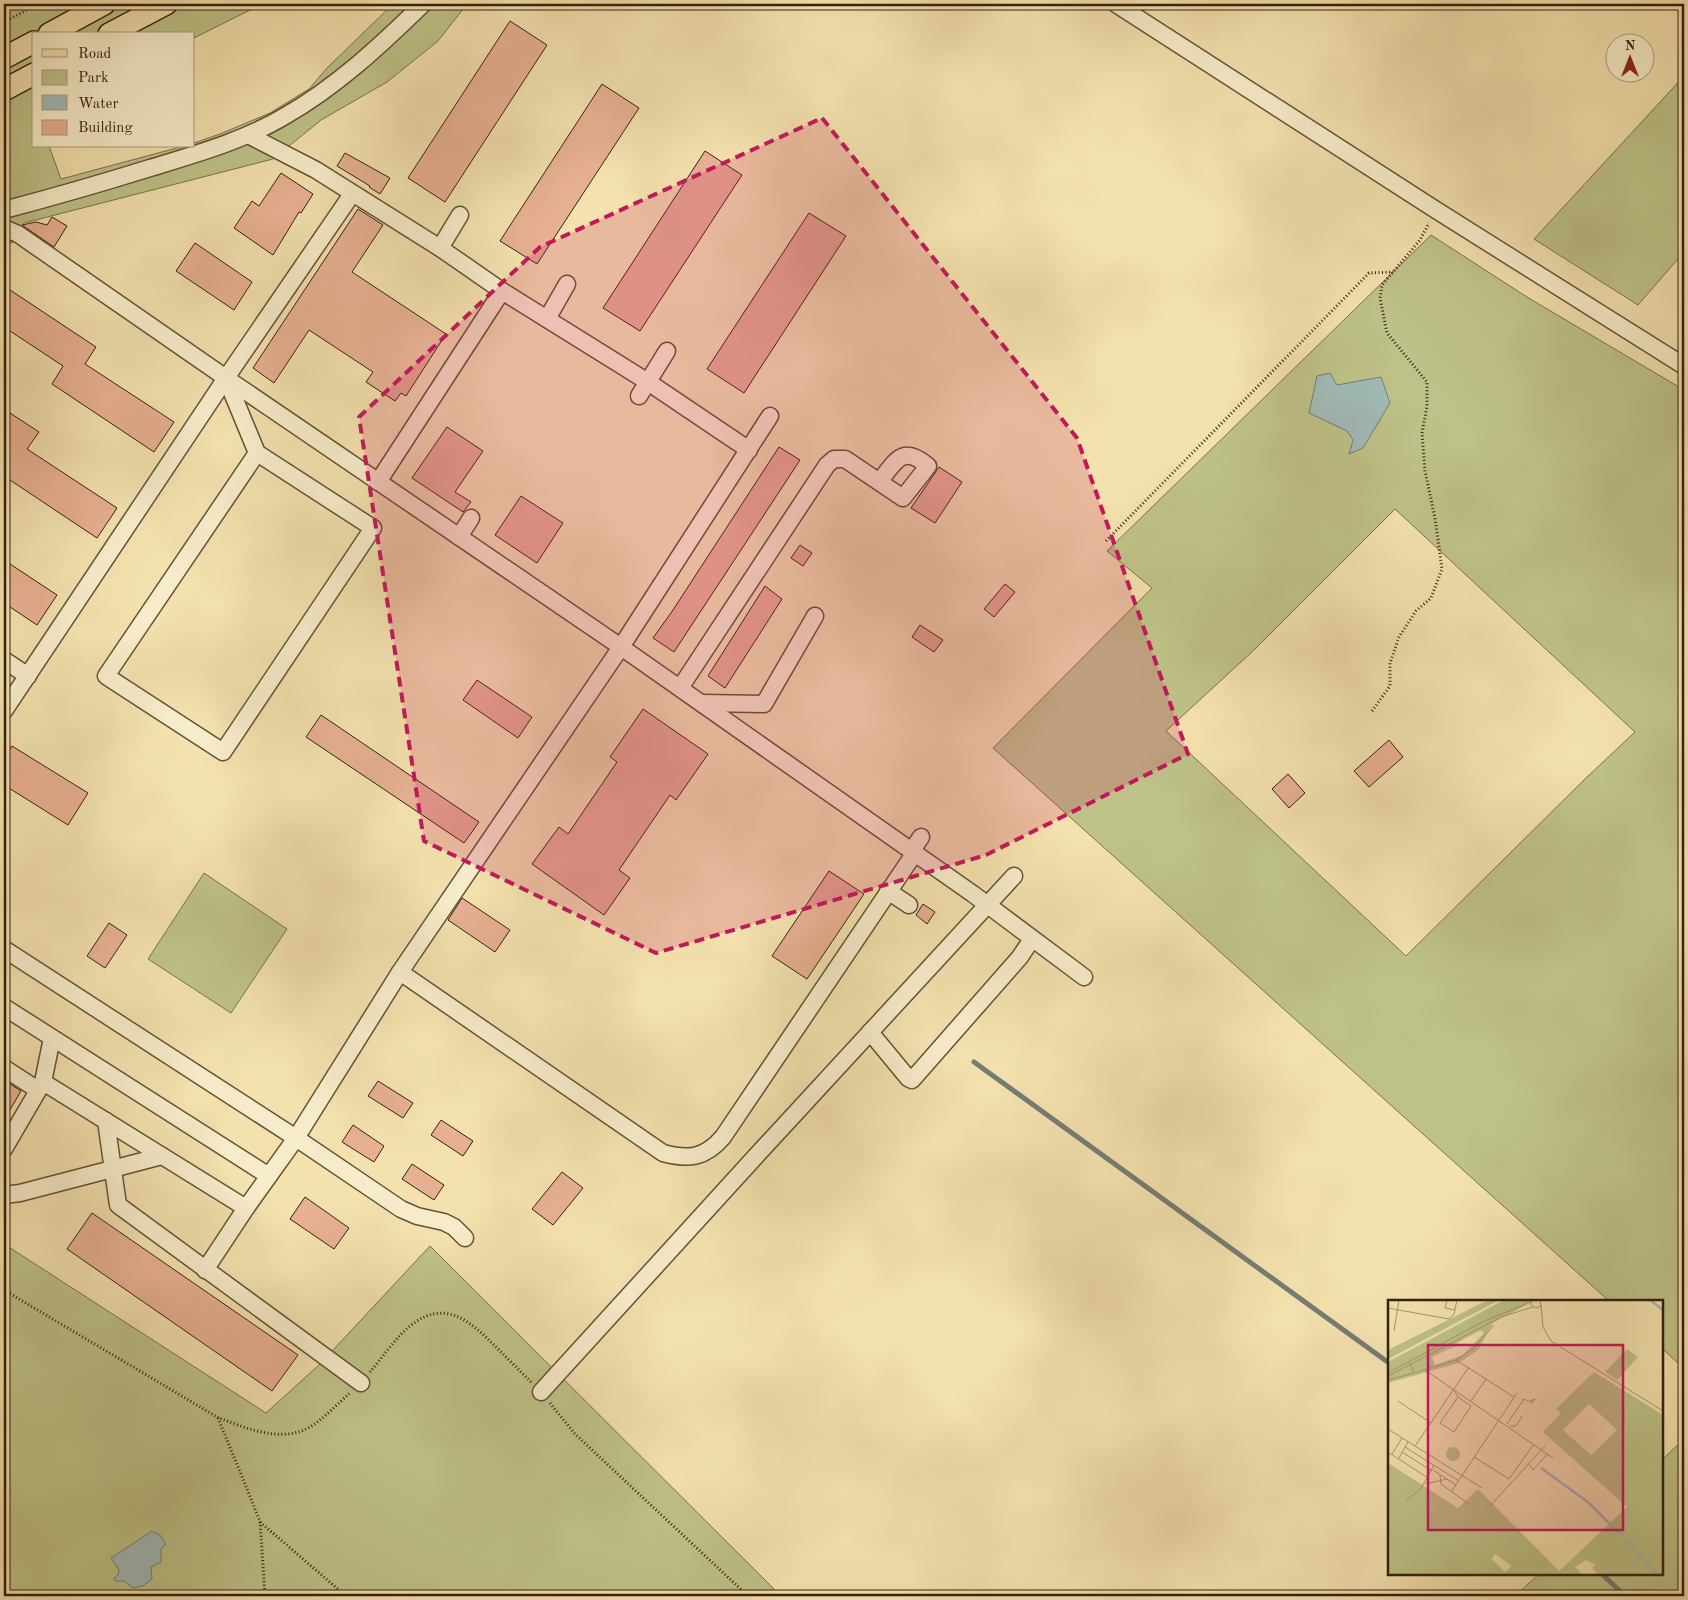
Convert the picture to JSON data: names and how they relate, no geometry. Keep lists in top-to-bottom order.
{
  "legend": [
    "Road",
    "Park",
    "Water",
    "Building"
  ],
  "north": "top"
}
